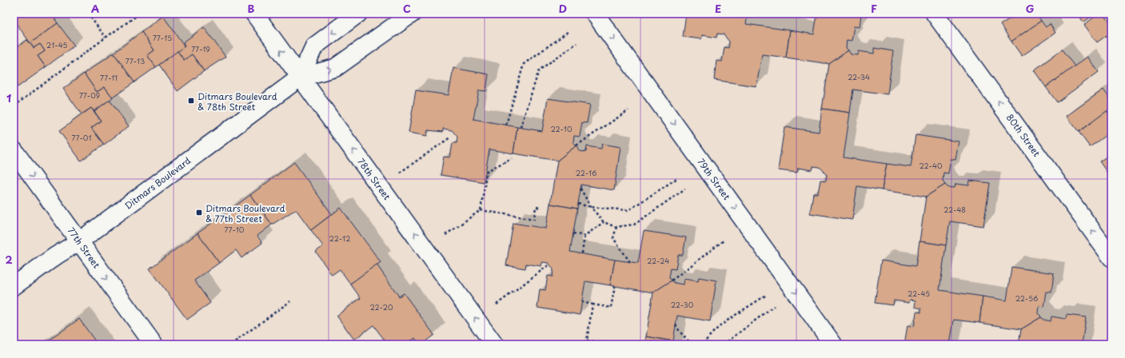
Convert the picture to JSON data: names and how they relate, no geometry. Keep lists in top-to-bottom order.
{
  "streets": {
    "street": [
      "80th Street",
      "78th Street",
      "79th Street",
      "Ditmars Boulevard",
      "77th Street"
    ]
  },
  "crossings": [
    ["78th Street", "Ditmars Boulevard"],
    ["Ditmars Boulevard", "77th Street"]
  ],
  "one_way": [
    "80th Street",
    "78th Street",
    "79th Street",
    "77th Street"
  ],
  "places": {
    "transit": ["Ditmars Boulevard & 78th Street", "Ditmars Boulevard & 77th Street"]
  },
  "house_numbers": [
    "77-15",
    "21-45",
    "77-19",
    "77-13",
    "22-34",
    "77-11",
    "77-09",
    "22-10",
    "77-01",
    "22-40",
    "22-16",
    "22-48",
    "77-10",
    "22-12",
    "22-24",
    "22-45",
    "22-56",
    "22-30",
    "22-20"
  ],
  "grid": {
    "columns": [
      "A",
      "B",
      "C",
      "D",
      "E",
      "F",
      "G"
    ],
    "rows": ["1", "2"]
  }
}
